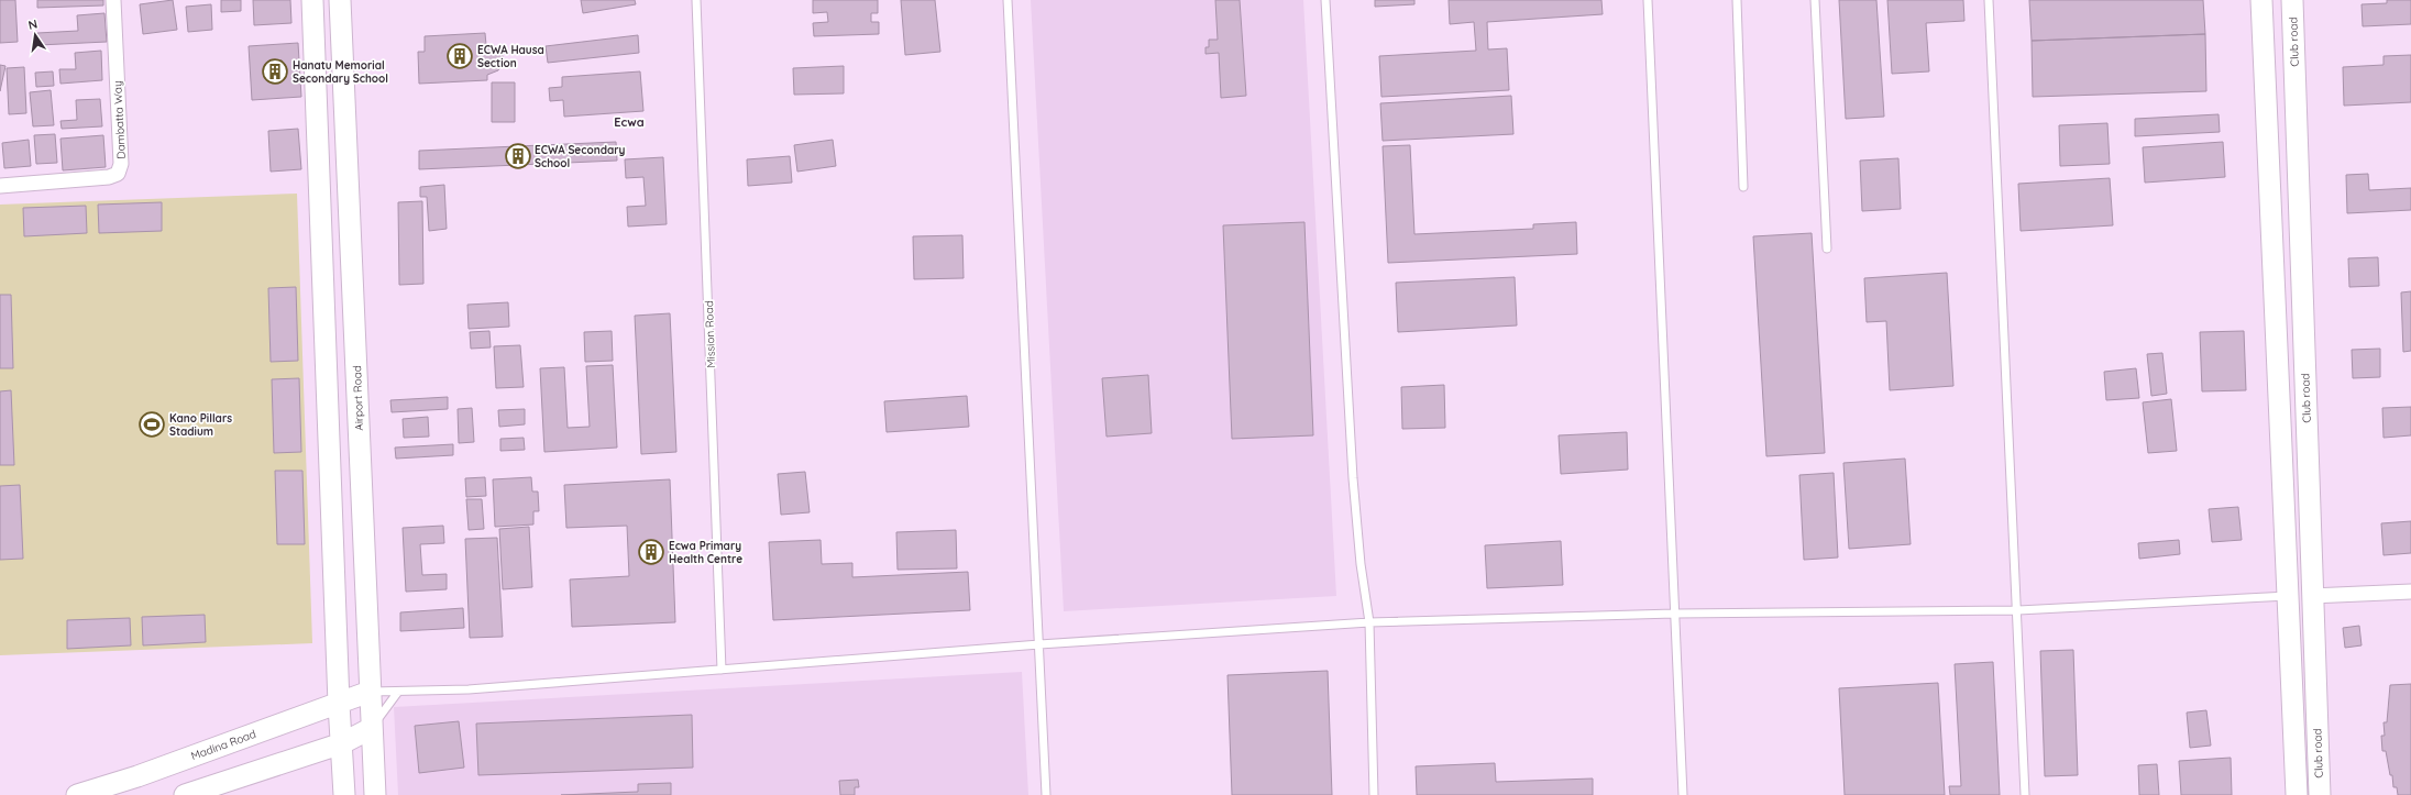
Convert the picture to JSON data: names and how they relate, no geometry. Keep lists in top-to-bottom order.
{
  "streets": {
    "main road": ["Club road", "Airport Road", "Madina Road"],
    "street": ["Dambatta Way"],
    "lane": ["Mission Road"]
  },
  "crossings": [
    ["Airport Road", "Madina Road"]
  ],
  "districts": ["Ecwa"],
  "places": {
    "building": [
      "ECWA Hausa Section",
      "Hanatu Memorial Secondary School",
      "ECWA Secondary School",
      "Ecwa Primary Health Centre"
    ],
    "sports": ["Kano Pillars Stadium"]
  },
  "north": "top"
}
